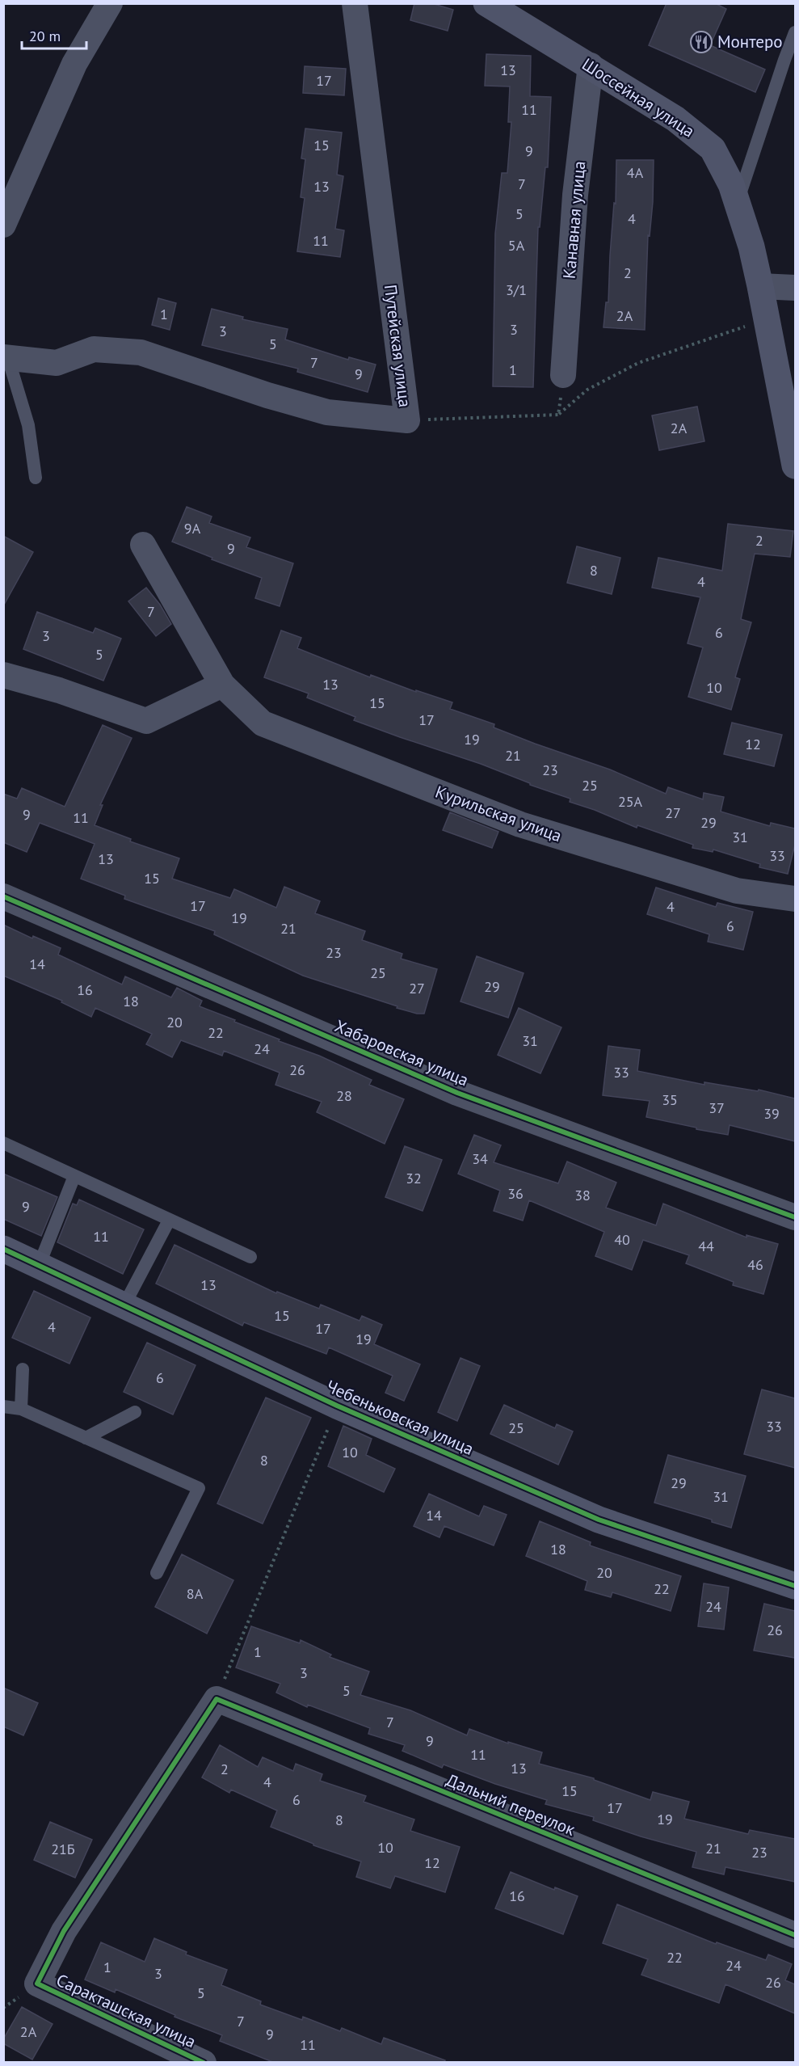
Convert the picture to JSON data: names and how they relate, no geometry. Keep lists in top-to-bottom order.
{
  "streets": {
    "street": [
      "Шоссейная улица",
      "Канавная улица",
      "Путейская улица",
      "Курильская улица",
      "Хабаровская улица",
      "Чебеньковская улица",
      "Дальний переулок",
      "Саракташская улица"
    ]
  },
  "crossings": [
    ["Шоссейная улица", "Канавная улица"],
    ["Дальний переулок", "Саракташская улица"]
  ],
  "places": {
    "restaurant": ["Монтеро"]
  },
  "house_numbers": [
    "13",
    "17",
    "11",
    "15",
    "9",
    "4А",
    "7",
    "13",
    "5",
    "4",
    "11",
    "5А",
    "2",
    "3/1",
    "1",
    "2А",
    "3",
    "3",
    "5",
    "7",
    "1",
    "9",
    "2А",
    "9А",
    "2",
    "9",
    "8",
    "4",
    "7",
    "6",
    "3",
    "5",
    "13",
    "10",
    "15",
    "17",
    "19",
    "12",
    "21",
    "23",
    "25",
    "25А",
    "27",
    "9",
    "11",
    "29",
    "31",
    "33",
    "13",
    "15",
    "17",
    "4",
    "19",
    "6",
    "21",
    "23",
    "14",
    "25",
    "29",
    "27",
    "16",
    "18",
    "20",
    "22",
    "31",
    "24",
    "26",
    "33",
    "28",
    "35",
    "37",
    "39",
    "34",
    "32",
    "36",
    "38",
    "9",
    "11",
    "40",
    "44",
    "46",
    "13",
    "15",
    "4",
    "17",
    "19",
    "6",
    "33",
    "25",
    "10",
    "8",
    "29",
    "31",
    "14",
    "18",
    "20",
    "22",
    "8А",
    "24",
    "26",
    "1",
    "3",
    "5",
    "7",
    "9",
    "11",
    "13",
    "2",
    "4",
    "15",
    "6",
    "17",
    "19",
    "8",
    "10",
    "21",
    "21Б",
    "23",
    "12",
    "16",
    "22",
    "24",
    "1",
    "3",
    "26",
    "5",
    "7",
    "2А",
    "9",
    "11"
  ],
  "scale_bar": "20 m"
}
